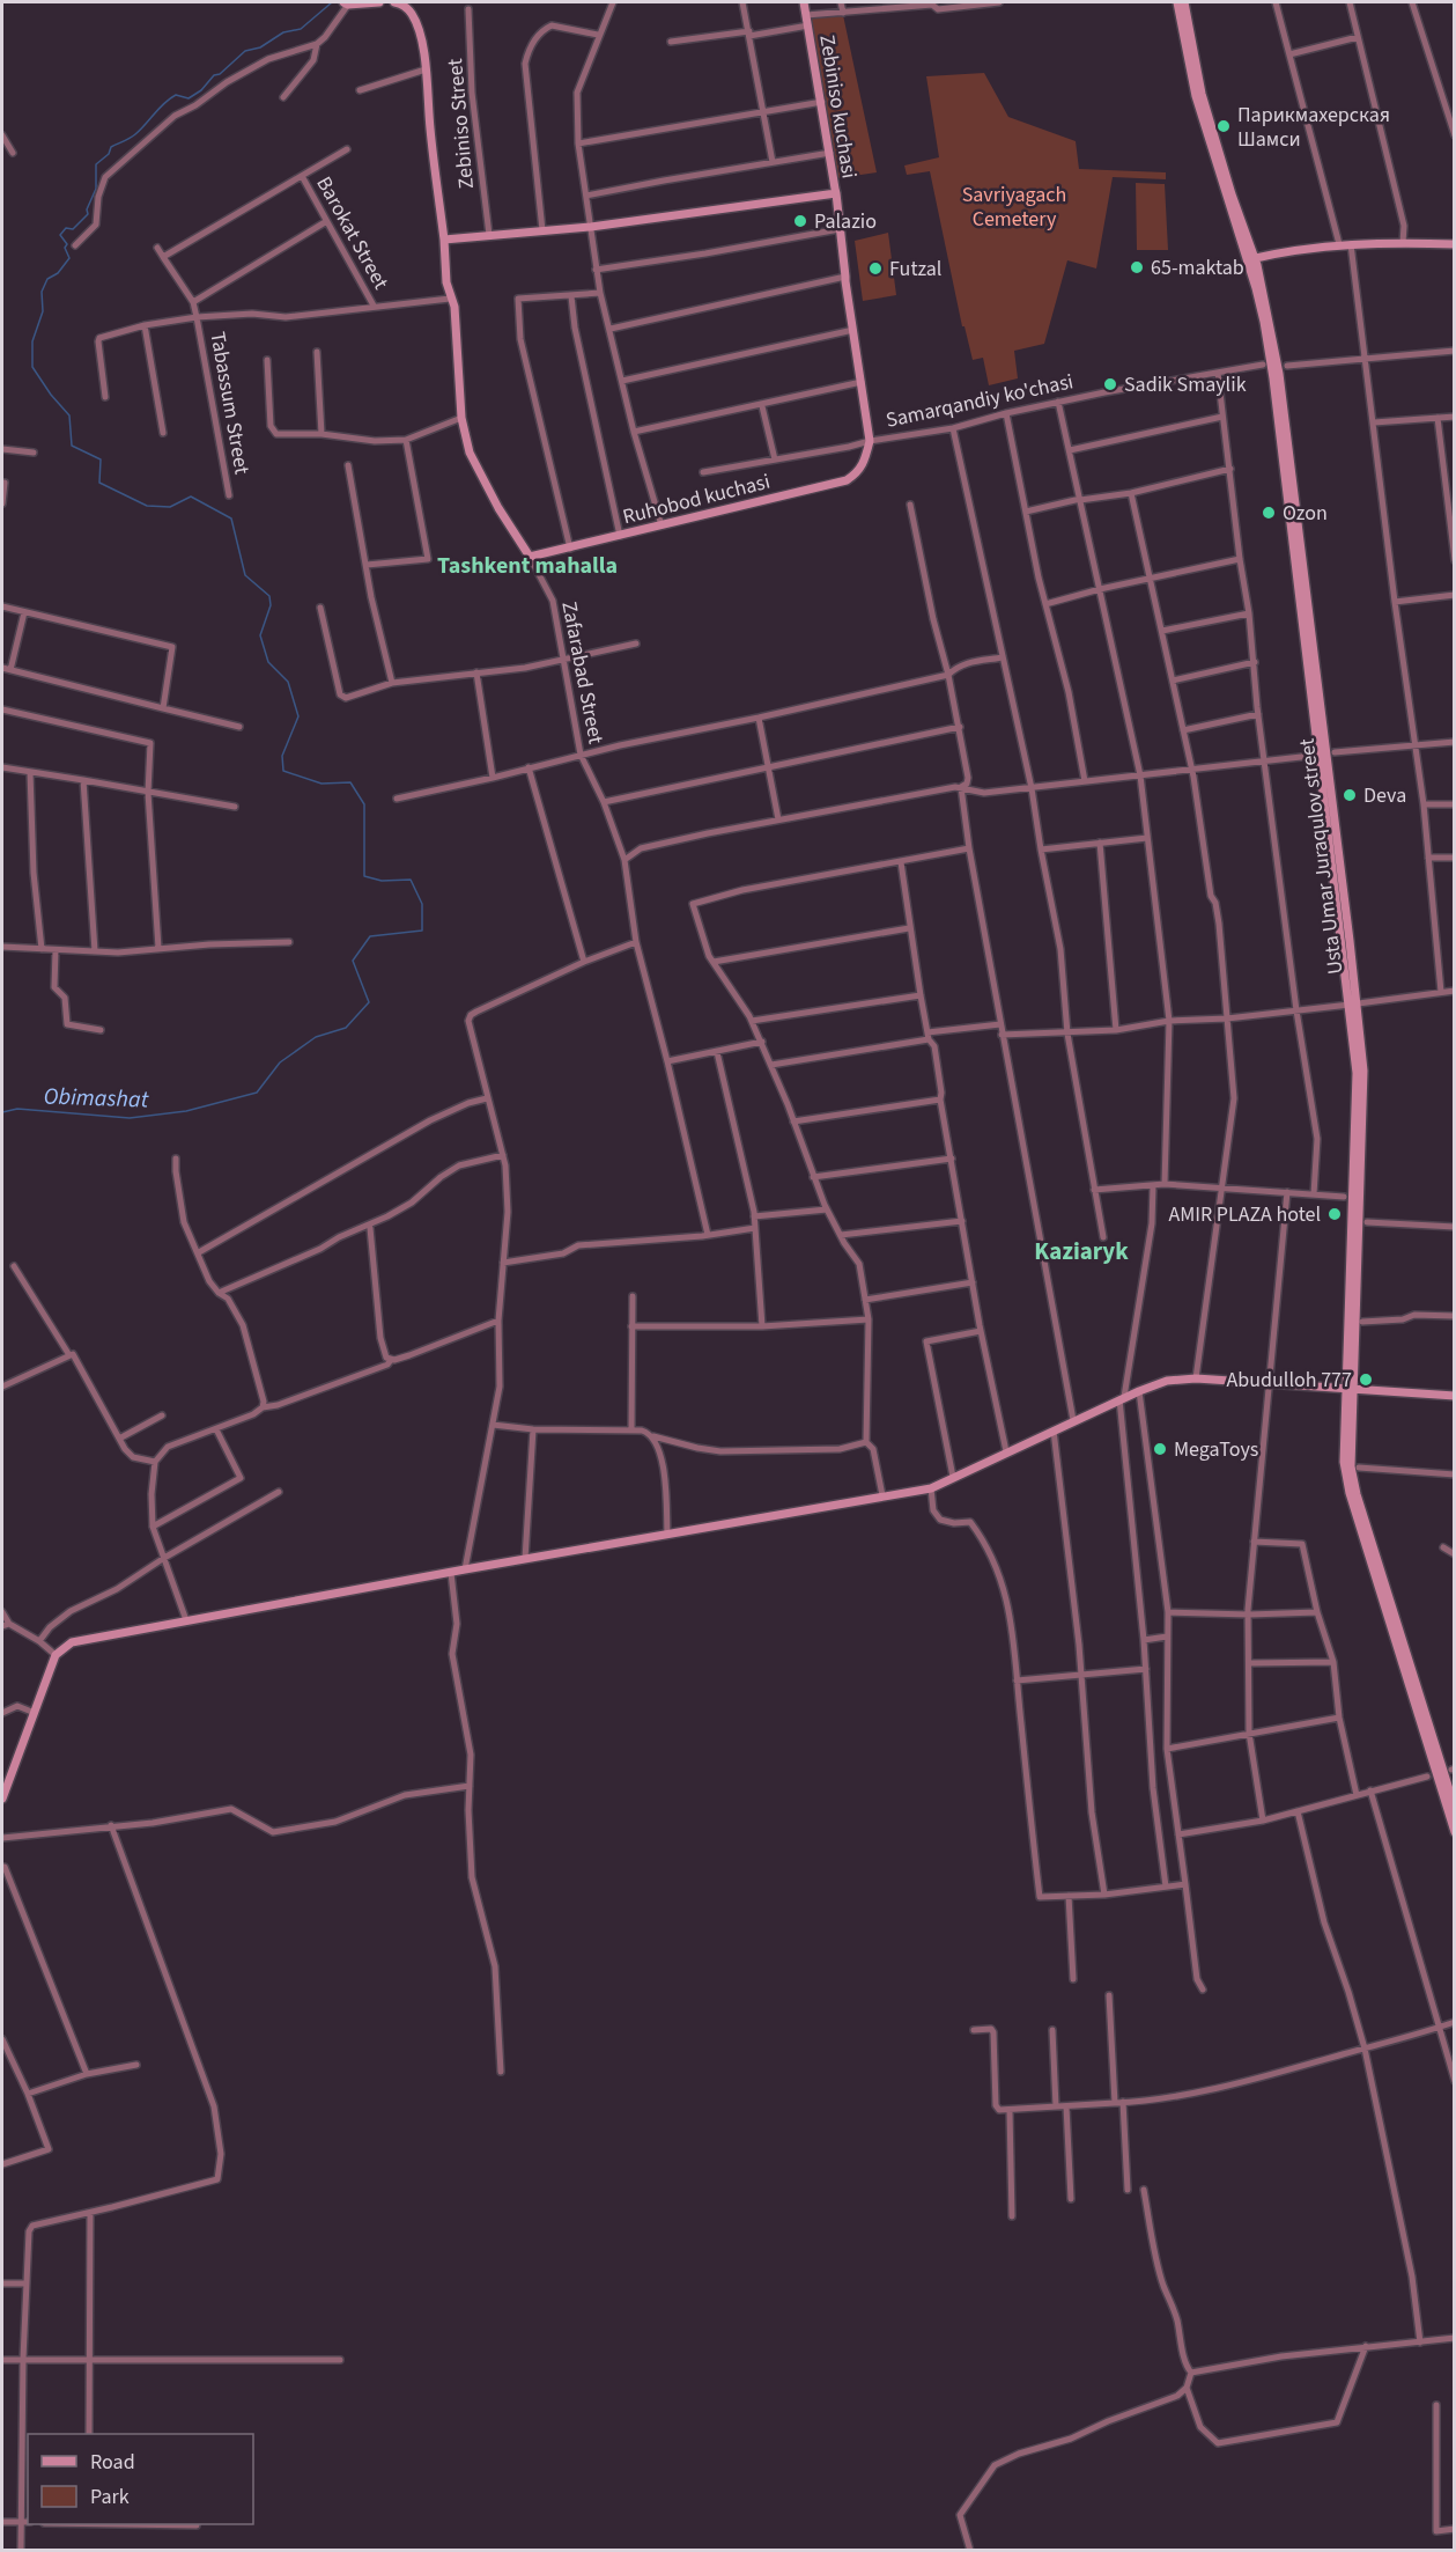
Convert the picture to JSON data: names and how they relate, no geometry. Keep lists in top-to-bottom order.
{
  "streets": {
    "main road": [
      "Zebiniso kuchasi",
      "Ruhobod kuchasi",
      "Zafarabad Street",
      "Usta Umar Juraqulov street"
    ],
    "street": [
      "Zebiniso Street",
      "Barokat Street",
      "Samarqandiy ko'chasi",
      "Tabassum Street"
    ]
  },
  "crossings": [
    ["Zebiniso kuchasi", "Samarqandiy ko'chasi"],
    ["Zebiniso kuchasi", "Ruhobod kuchasi"],
    ["Ruhobod kuchasi", "Zafarabad Street"]
  ],
  "districts": ["Tashkent mahalla", "Kaziaryk"],
  "water": ["Obimashat"],
  "parks": ["Savriyagach Cemetery"],
  "places": [
    "Парикмахерская Шамси",
    "Palazio",
    "65-maktab",
    "Futzal",
    "Sadik Smaylik",
    "Ozon",
    "Deva",
    "AMIR PLAZA hotel",
    "Abudulloh 777",
    "MegaToys"
  ],
  "legend": ["Road", "Park"]
}
